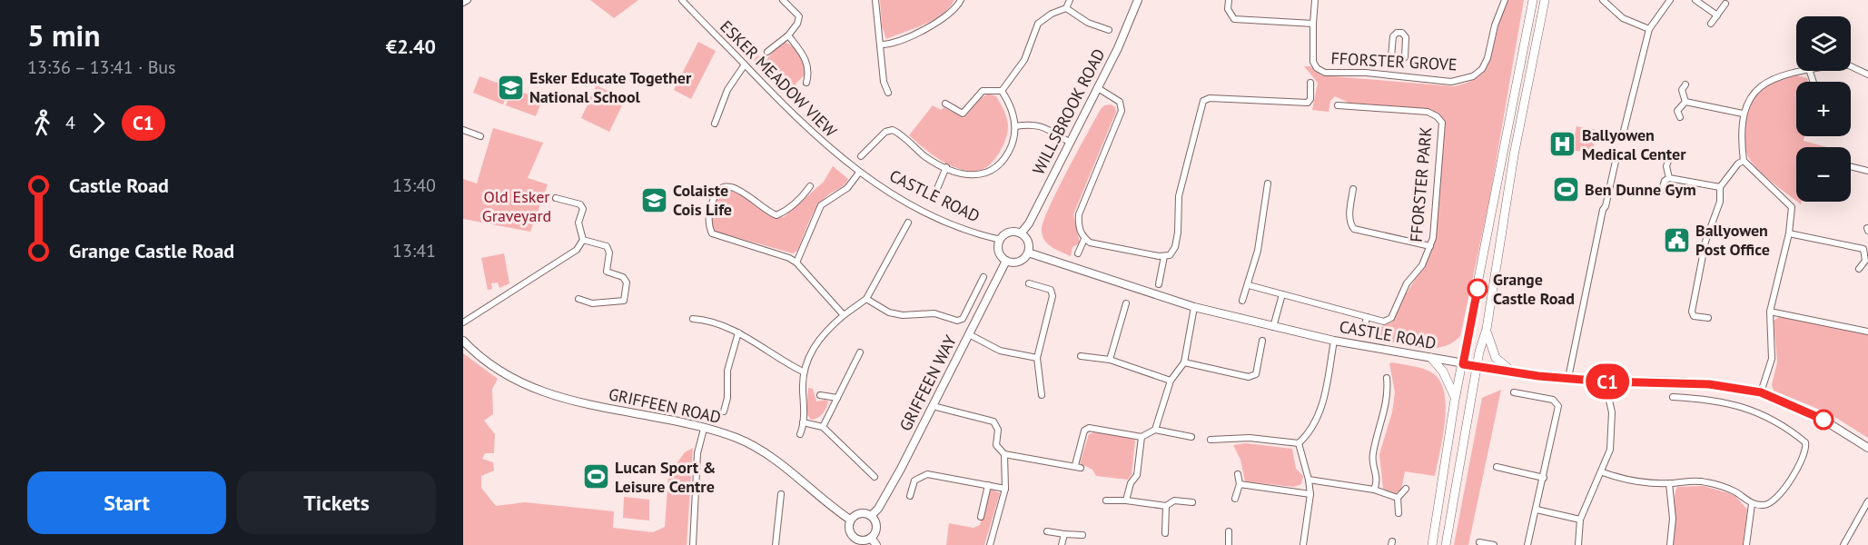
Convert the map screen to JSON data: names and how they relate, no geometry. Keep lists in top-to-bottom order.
{
  "streets": {
    "street": [
      "FFORSTER GROVE",
      "ESKER MEADOW VIEW",
      "WILLSBROOK ROAD",
      "FFORSTER PARK",
      "CASTLE ROAD",
      "GRIFFEEN WAY",
      "GRIFFEEN ROAD"
    ]
  },
  "crossings": [
    ["ESKER MEADOW VIEW", "CASTLE ROAD"],
    ["WILLSBROOK ROAD", "CASTLE ROAD"],
    ["WILLSBROOK ROAD", "GRIFFEEN WAY"],
    ["CASTLE ROAD", "GRIFFEEN WAY"],
    ["GRIFFEEN WAY", "GRIFFEEN ROAD"]
  ],
  "parks": ["Old Esker Graveyard"],
  "places": {
    "school or university": ["Esker Educate Together National School", "Colaiste Cois Life"],
    "hospital": ["Ballyowen Medical Center"],
    "sports": ["Ben Dunne Gym", "Lucan Sport & Leisure Centre"],
    "public building": ["Ballyowen Post Office"],
    "other": ["Grange Castle Road"]
  },
  "lines": ["bus line C1"],
  "page": {
    "heading": ["5 min", "13:36 – 13:41 · Bus", "€2.40"],
    "on_map": "C1",
    "map_buttons": ["+", "−"],
    "legs": ["4", "C1"],
    "list": [
      {
        "name": "Castle Road",
        "value": "13:40"
      },
      {
        "name": "Grange Castle Road",
        "value": "13:41"
      }
    ],
    "buttons": ["Start", "Tickets"]
  }
}
